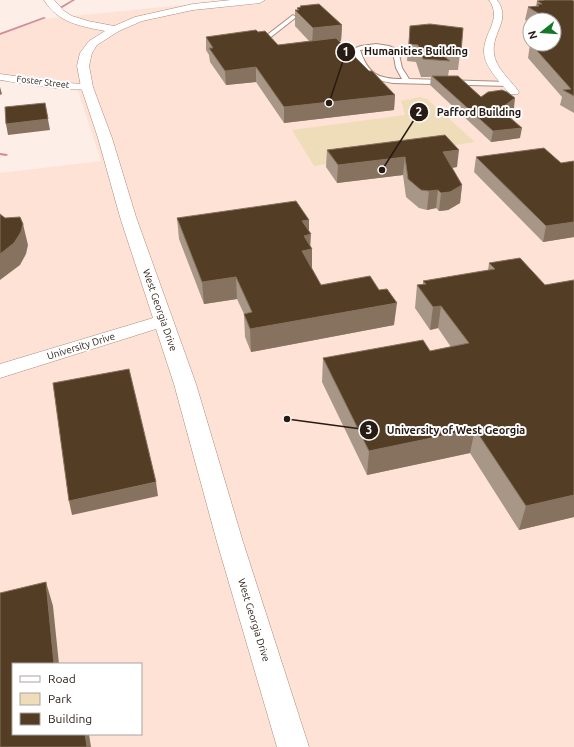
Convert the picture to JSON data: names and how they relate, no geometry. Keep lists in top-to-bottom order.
{
  "streets": {
    "street": ["Foster Street", "West Georgia Drive", "University Drive"]
  },
  "crossings": [
    ["Foster Street", "West Georgia Drive"],
    ["West Georgia Drive", "University Drive"]
  ],
  "places": ["Humanities Building", "Pafford Building", "University of West Georgia"],
  "legend": ["Road", "Park", "Building"],
  "north": "left"
}
